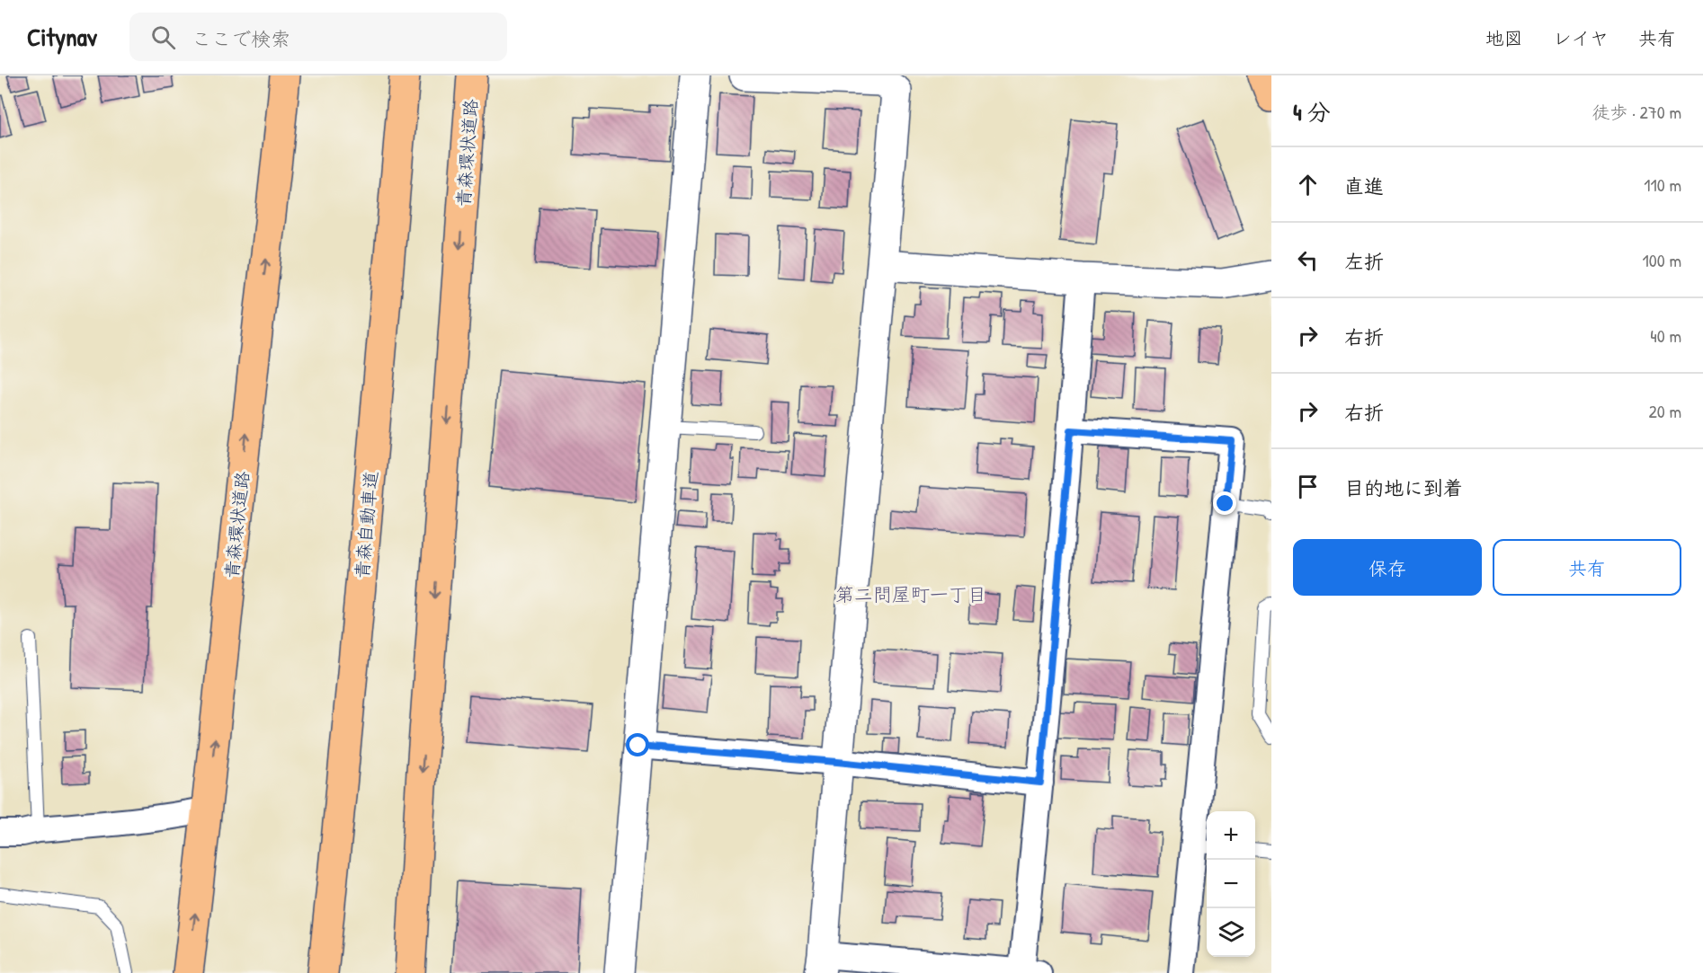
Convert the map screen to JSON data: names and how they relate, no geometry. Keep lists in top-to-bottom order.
{
  "streets": {
    "main road": ["青森環状道路", "青森自動車道"]
  },
  "districts": ["第二問屋町一丁目"],
  "page": {
    "header": "Citynav",
    "search": "ここで検索",
    "nav": ["地図", "レイヤ", "共有"],
    "heading": ["4 分", "徒歩 · 270 m"],
    "list": [
      ["直進", "110 m"],
      ["左折", "100 m"],
      ["右折", "40 m"],
      ["右折", "20 m"],
      "目的地に到着"
    ],
    "buttons": ["保存", "共有"],
    "map_buttons": ["+", "−"]
  }
}
